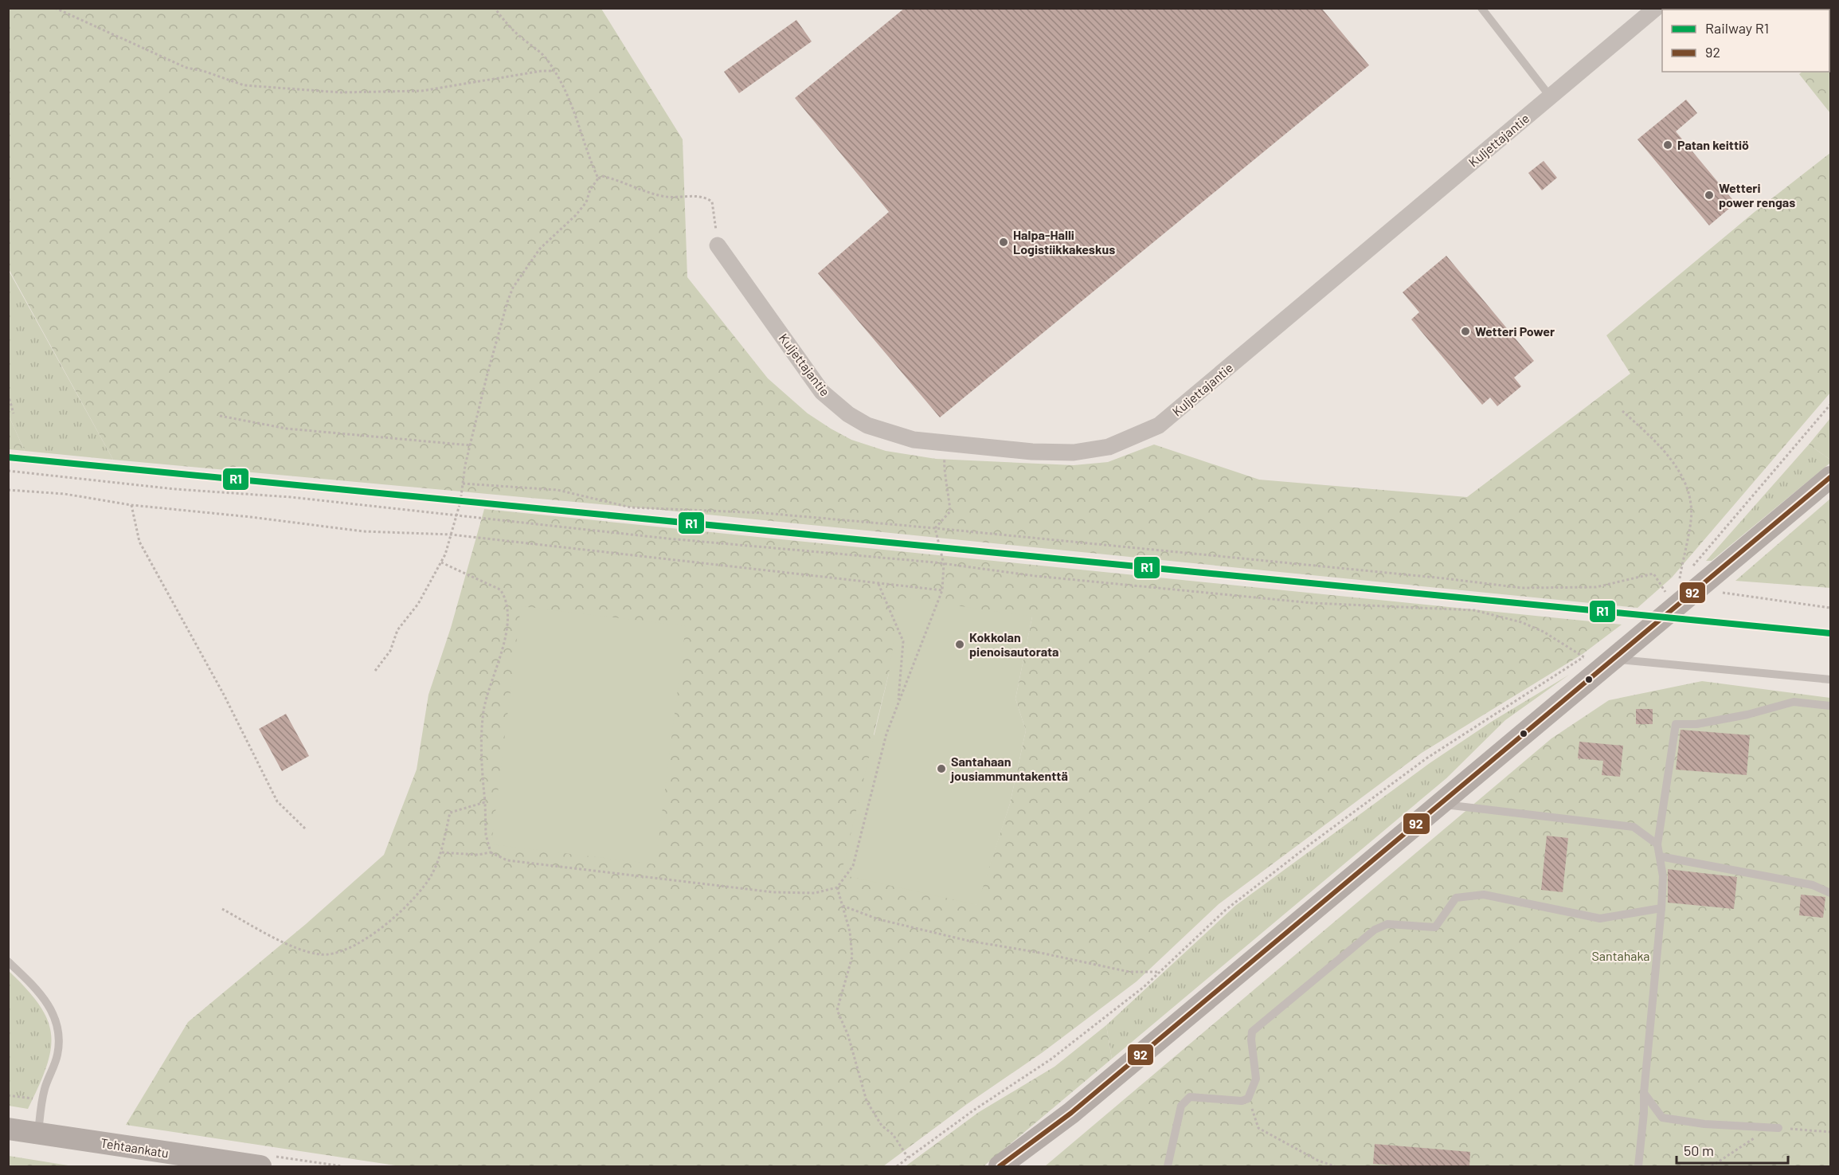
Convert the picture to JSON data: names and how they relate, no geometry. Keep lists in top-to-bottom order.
{
  "streets": {
    "main road": ["Tehtaankatu"],
    "street": ["Kuljettajantie"]
  },
  "parks": ["Santahaka"],
  "places": [
    "Patan keittiö",
    "Wetteri power rengas",
    "Halpa-Halli Logistiikkakeskus",
    "Wetteri Power",
    "Kokkolan pienoisautorata",
    "Santahaan jousiammuntakenttä"
  ],
  "lines": ["rail line R1", "transit line 92"],
  "legend": ["Railway R1", "92"],
  "scale_bar": "50 m"
}
